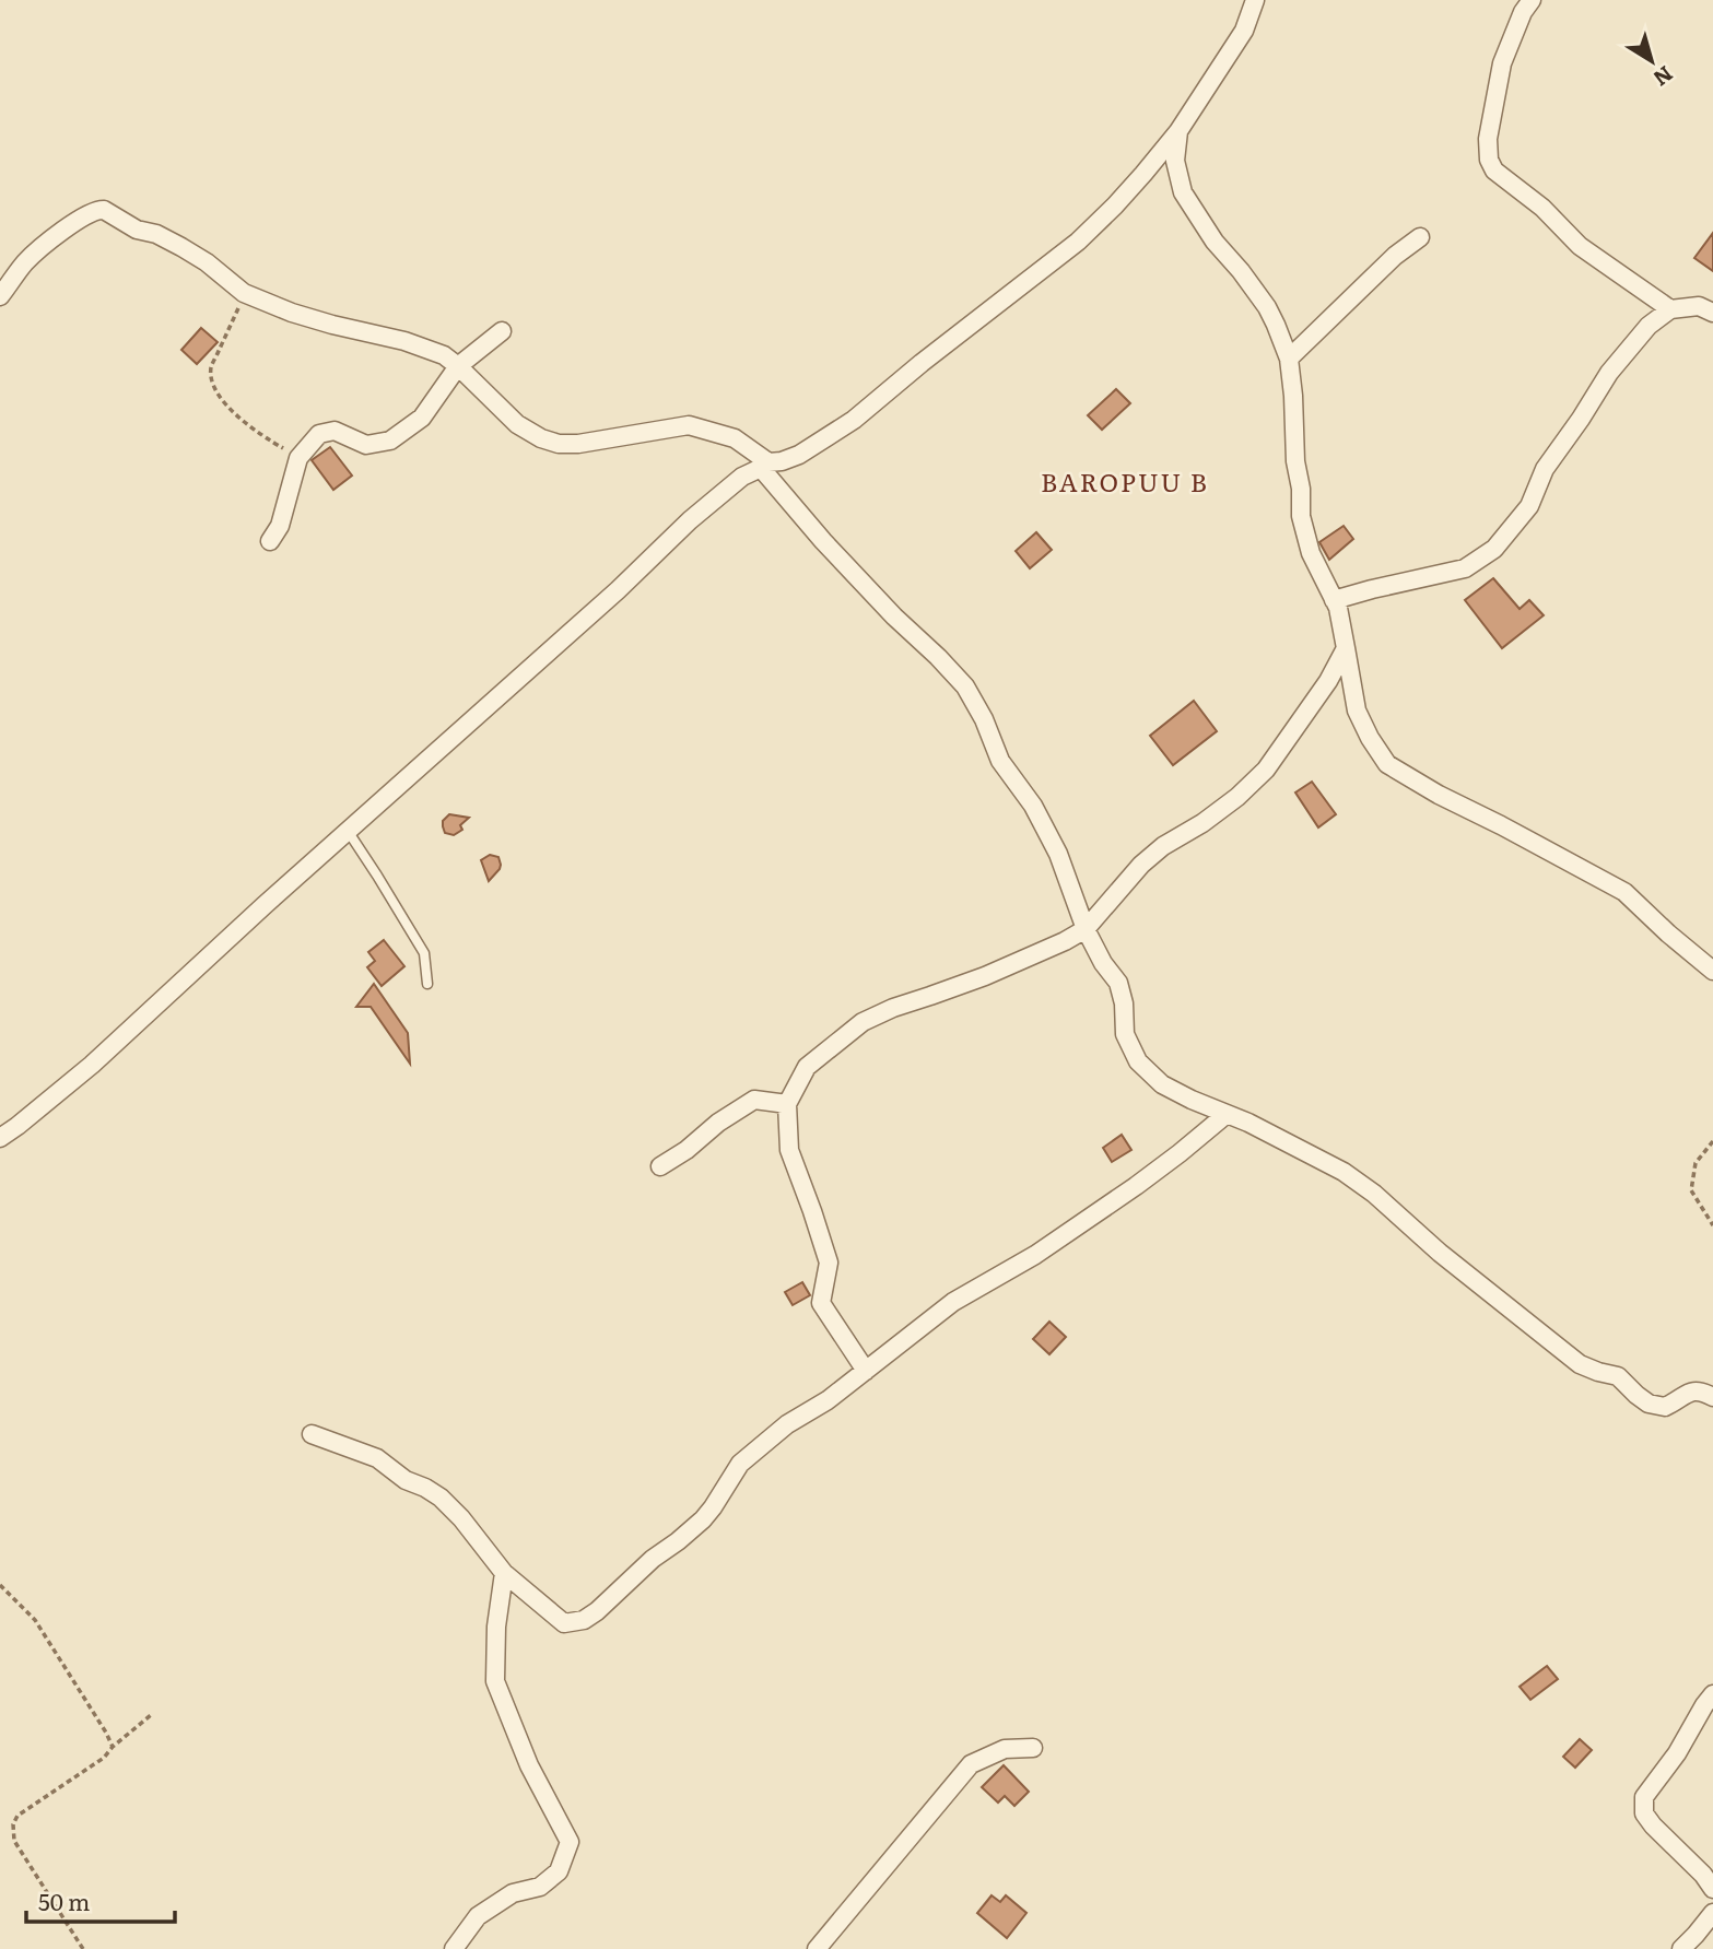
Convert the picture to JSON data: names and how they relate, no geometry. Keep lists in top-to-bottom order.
{
  "districts": ["BAROPUU B"],
  "scale_bar": "50 m",
  "north": "bottom right"
}
